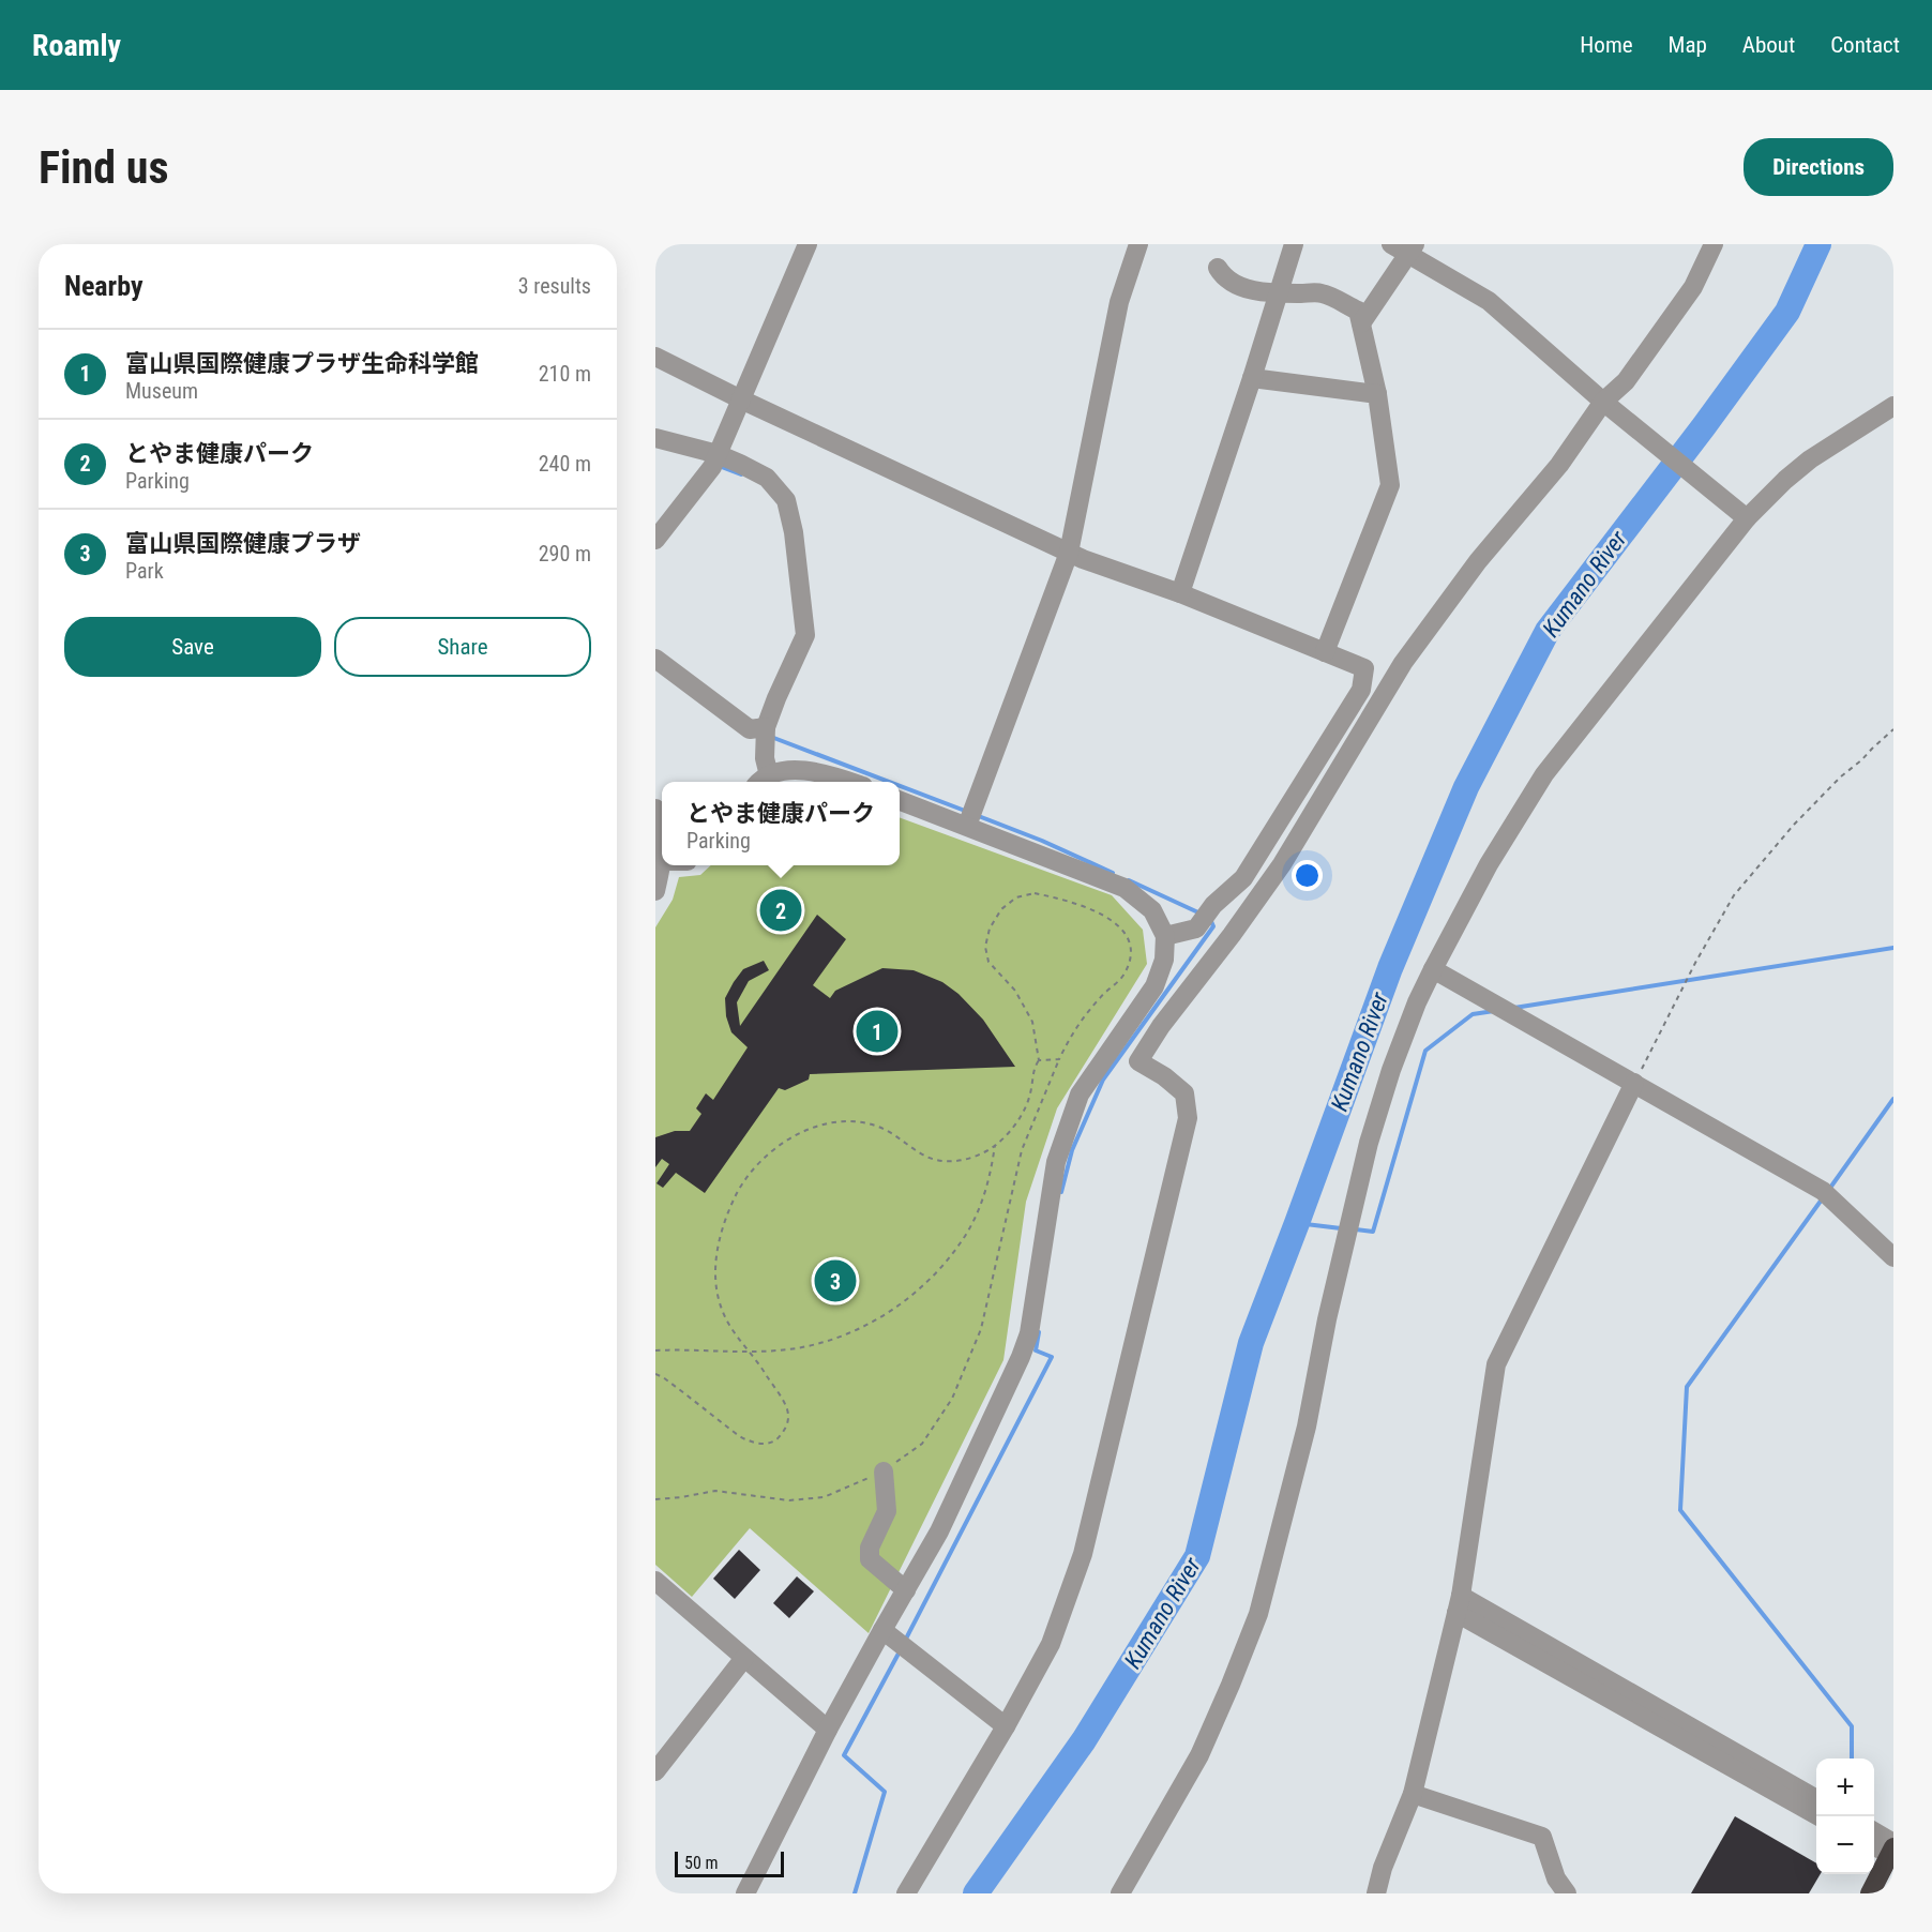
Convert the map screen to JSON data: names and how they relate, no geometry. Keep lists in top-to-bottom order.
{
  "water": ["Kumano River"],
  "scale_bar": "50 m",
  "page": {
    "header": "Roamly",
    "nav": [
      "Home",
      "Map",
      "About",
      "Contact"
    ],
    "buttons": [
      "Directions",
      ["Save", "Share"]
    ],
    "title": "Find us",
    "heading": ["Nearby", "3 results"],
    "list": [
      {
        "mark": "1",
        "name": "富山県国際健康プラザ生命科学館",
        "note": "Museum",
        "value": "210 m"
      },
      {
        "mark": "2",
        "name": "とやま健康パーク",
        "note": "Parking",
        "value": "240 m"
      },
      {
        "mark": "3",
        "name": "富山県国際健康プラザ",
        "note": "Park",
        "value": "290 m"
      }
    ],
    "popup": ["とやま健康パーク", "Parking"],
    "pins": ["2", "1", "3"],
    "map_buttons": ["+", "−"],
    "scale": "50 m"
  }
}
